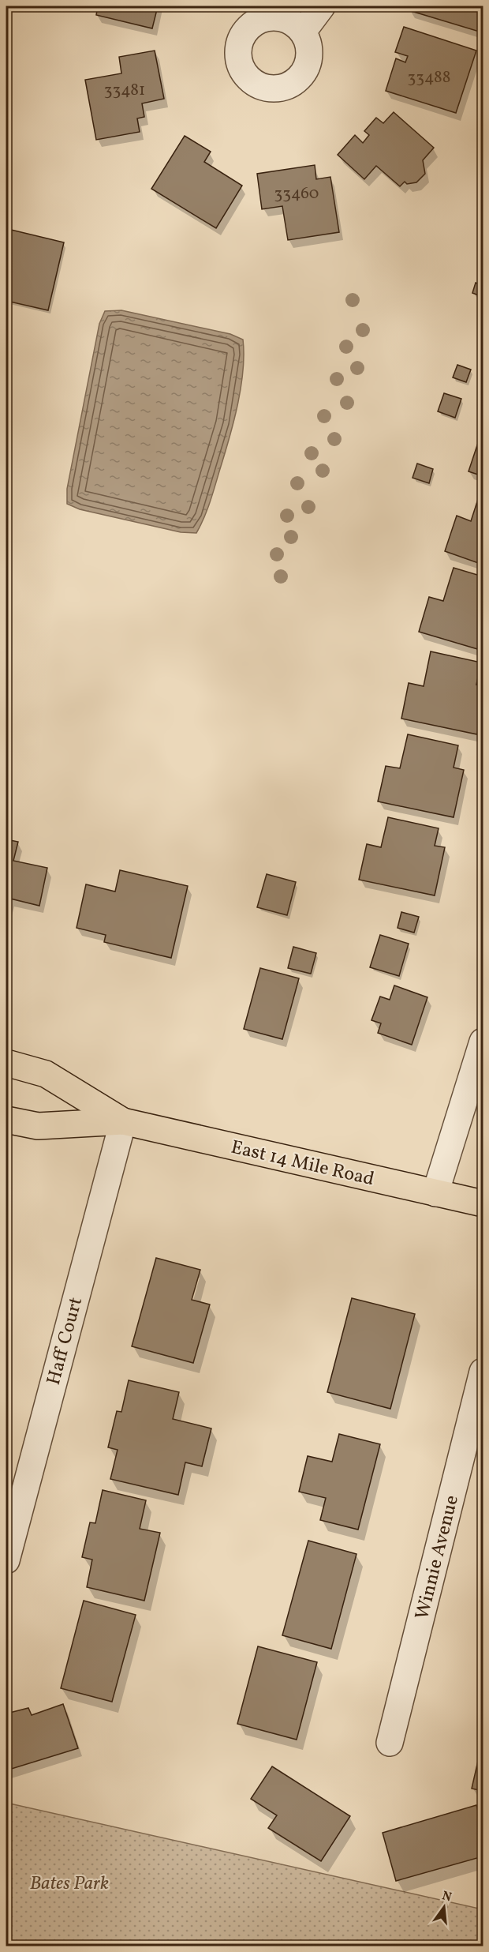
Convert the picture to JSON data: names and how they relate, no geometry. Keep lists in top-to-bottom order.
{
  "streets": {
    "main road": ["East 14 Mile Road"],
    "street": ["Haff Court", "Winnie Avenue"]
  },
  "crossings": [
    ["East 14 Mile Road", "Haff Court"]
  ],
  "parks": ["Bates Park"],
  "house_numbers": ["33488", "33481", "33460"],
  "north": "top"
}
